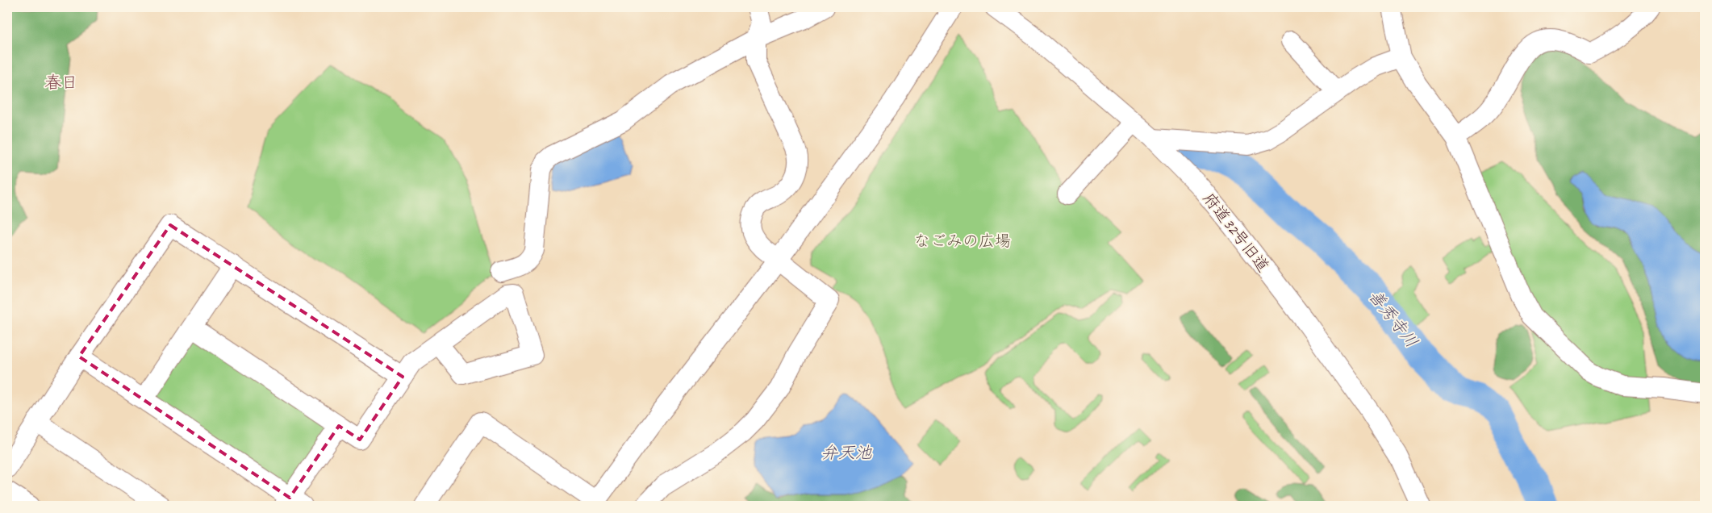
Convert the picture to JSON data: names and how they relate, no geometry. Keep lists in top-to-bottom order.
{
  "streets": {
    "street": ["府道32号旧道"]
  },
  "districts": ["春日"],
  "water": ["善秀寺川", "弁天池"],
  "parks": ["なごみの広場"]
}
